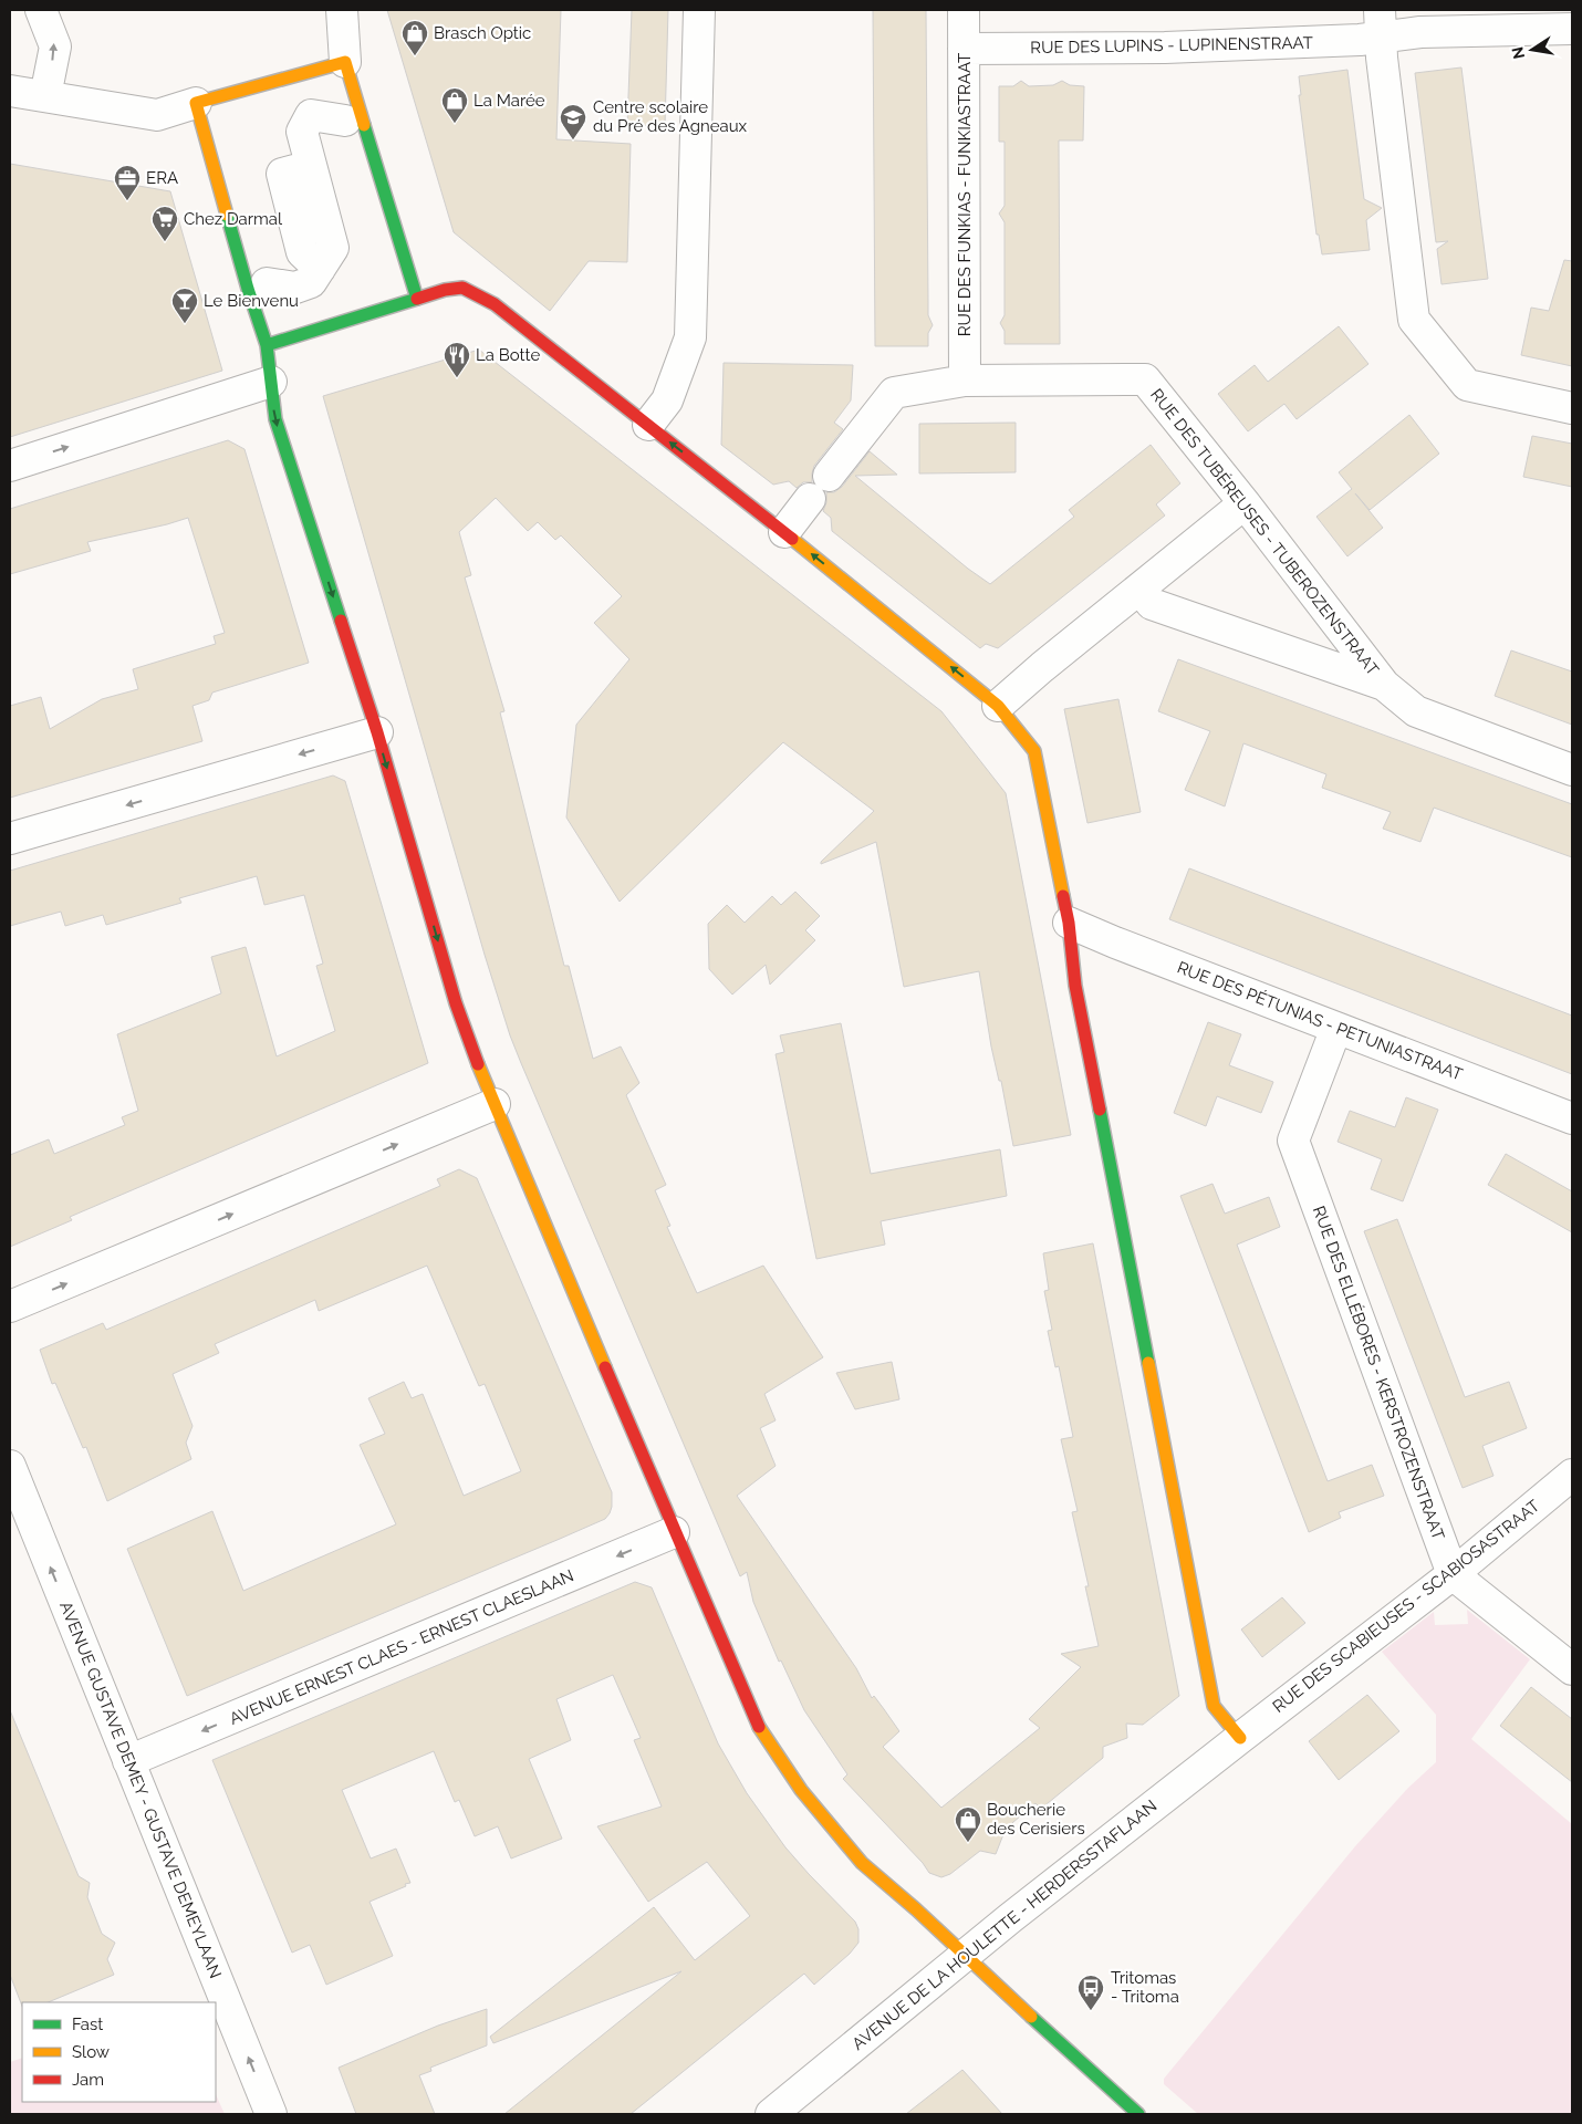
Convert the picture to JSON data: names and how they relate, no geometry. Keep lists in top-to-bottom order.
{
  "streets": {
    "street": [
      "RUE DES LUPINS - LUPINENSTRAAT",
      "RUE DES FUNKIAS - FUNKIASTRAAT",
      "RUE DES TUBÉREUSES - TUBEROZENSTRAAT",
      "RUE DES PÉTUNIAS - PETUNIASTRAAT",
      "RUE DES ELLÉBORES - KERSTROZENSTRAAT",
      "RUE DES SCABIEUSES - SCABIOSASTRAAT",
      "AVENUE ERNEST CLAES - ERNEST CLAESLAAN",
      "AVENUE GUSTAVE DEMEY - GUSTAVE DEMEYLAAN",
      "AVENUE DE LA HOULETTE - HERDERSSTAFLAAN"
    ]
  },
  "crossings": [
    ["RUE DES LUPINS - LUPINENSTRAAT", "RUE DES FUNKIAS - FUNKIASTRAAT"],
    ["RUE DES FUNKIAS - FUNKIASTRAAT", "RUE DES TUBÉREUSES - TUBEROZENSTRAAT"],
    ["RUE DES PÉTUNIAS - PETUNIASTRAAT", "RUE DES ELLÉBORES - KERSTROZENSTRAAT"],
    ["RUE DES ELLÉBORES - KERSTROZENSTRAAT", "RUE DES SCABIEUSES - SCABIOSASTRAAT"],
    ["RUE DES SCABIEUSES - SCABIOSASTRAAT", "AVENUE DE LA HOULETTE - HERDERSSTAFLAAN"],
    ["AVENUE ERNEST CLAES - ERNEST CLAESLAAN", "AVENUE GUSTAVE DEMEY - GUSTAVE DEMEYLAAN"]
  ],
  "one_way": ["AVENUE ERNEST CLAES - ERNEST CLAESLAAN", "AVENUE GUSTAVE DEMEY - GUSTAVE DEMEYLAAN"],
  "places": {
    "shop": ["Brasch Optic", "La Marée", "Boucherie des Cerisiers"],
    "school or university": ["Centre scolaire du Pré des Agneaux"],
    "office": ["ERA"],
    "supermarket": ["Chez Darmal"],
    "bar": ["Le Bienvenu"],
    "restaurant": ["La Botte"],
    "bus stop": ["Tritomas - Tritoma"]
  },
  "legend": ["Fast", "Slow", "Jam"],
  "north": "left"
}
